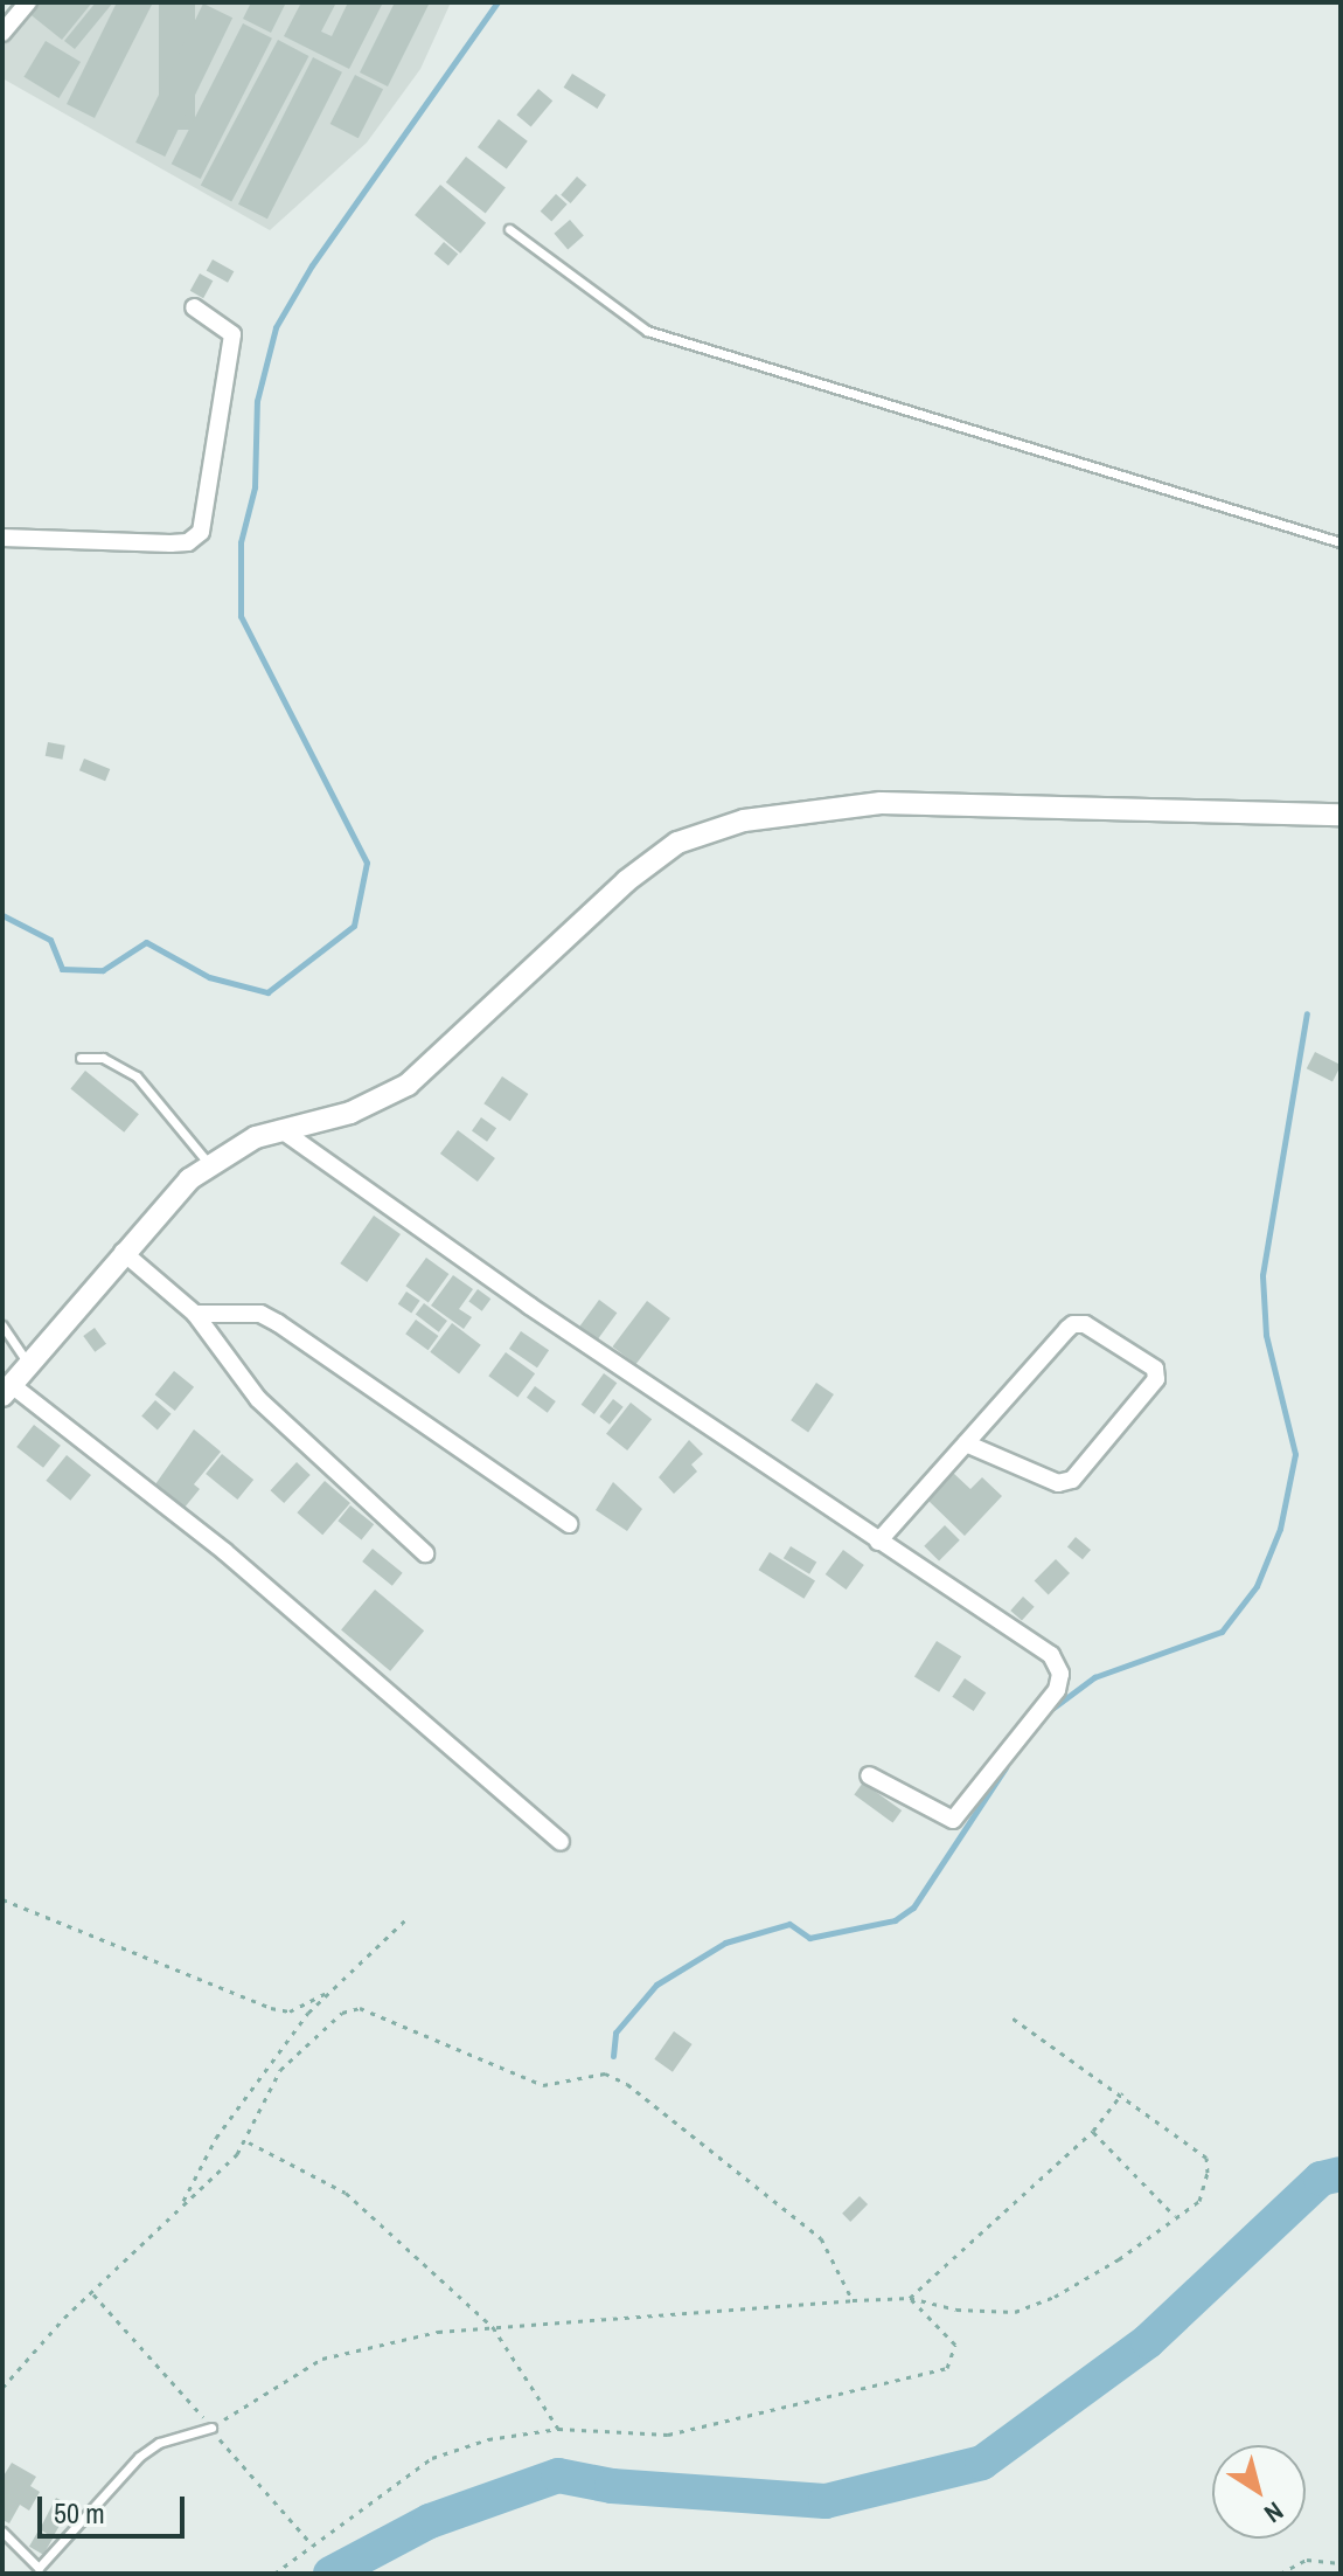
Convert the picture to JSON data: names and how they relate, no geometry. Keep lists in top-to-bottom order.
{
  "scale_bar": "50 m",
  "north": "bottom right"
}
